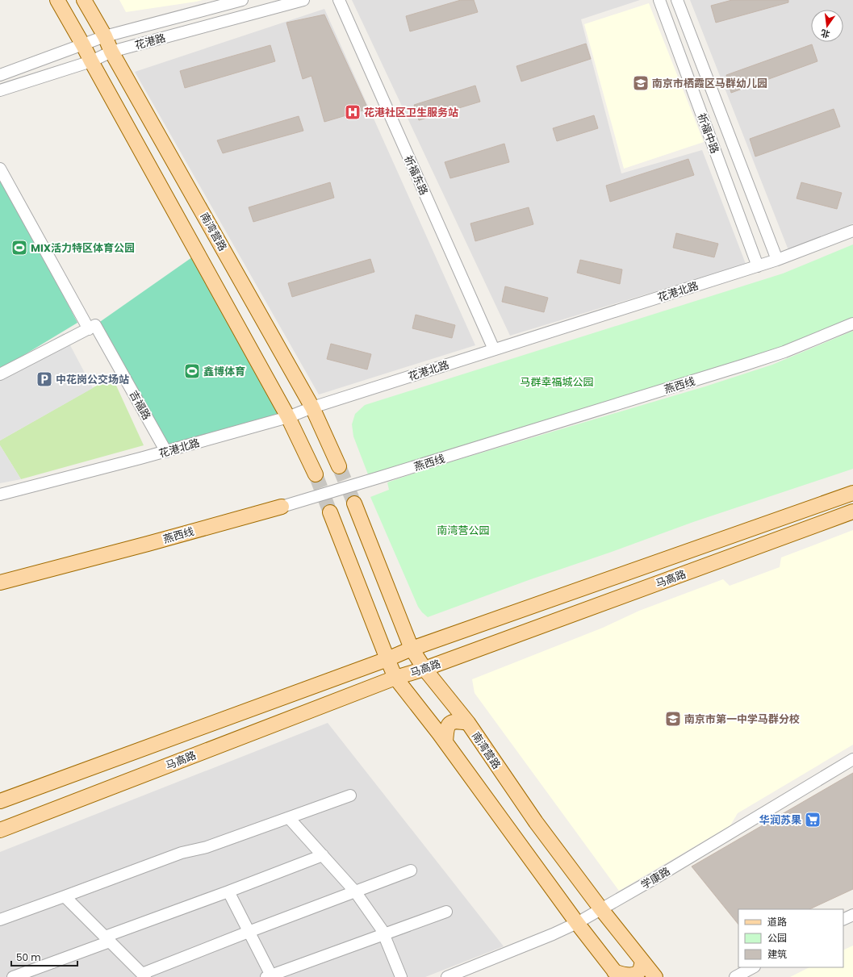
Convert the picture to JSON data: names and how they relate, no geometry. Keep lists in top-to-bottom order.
{
  "streets": {
    "main road": ["南湾营路", "燕西线", "马高路"],
    "street": [
      "花港路",
      "祈福中路",
      "祈福东路",
      "花港北路",
      "吉福路",
      "学康路"
    ]
  },
  "crossings": [
    ["花港路", "南湾营路"],
    ["祈福中路", "花港北路"],
    ["祈福东路", "花港北路"],
    ["南湾营路", "花港北路"],
    ["南湾营路", "马高路"],
    ["南湾营路", "学康路"],
    ["花港北路", "吉福路"]
  ],
  "parks": ["马群幸福城公园", "南湾营公园"],
  "places": {
    "school or university": ["南京市栖霞区马群幼儿园", "南京市第一中学马群分校"],
    "hospital": ["花港社区卫生服务站"],
    "sports": ["MIX活力特区体育公园", "鑫博体育"],
    "parking": ["中花岗公交场站"],
    "supermarket": ["华润苏果"]
  },
  "legend": ["道路", "公园", "建筑"],
  "scale_bar": "50 m",
  "north": "bottom"
}
